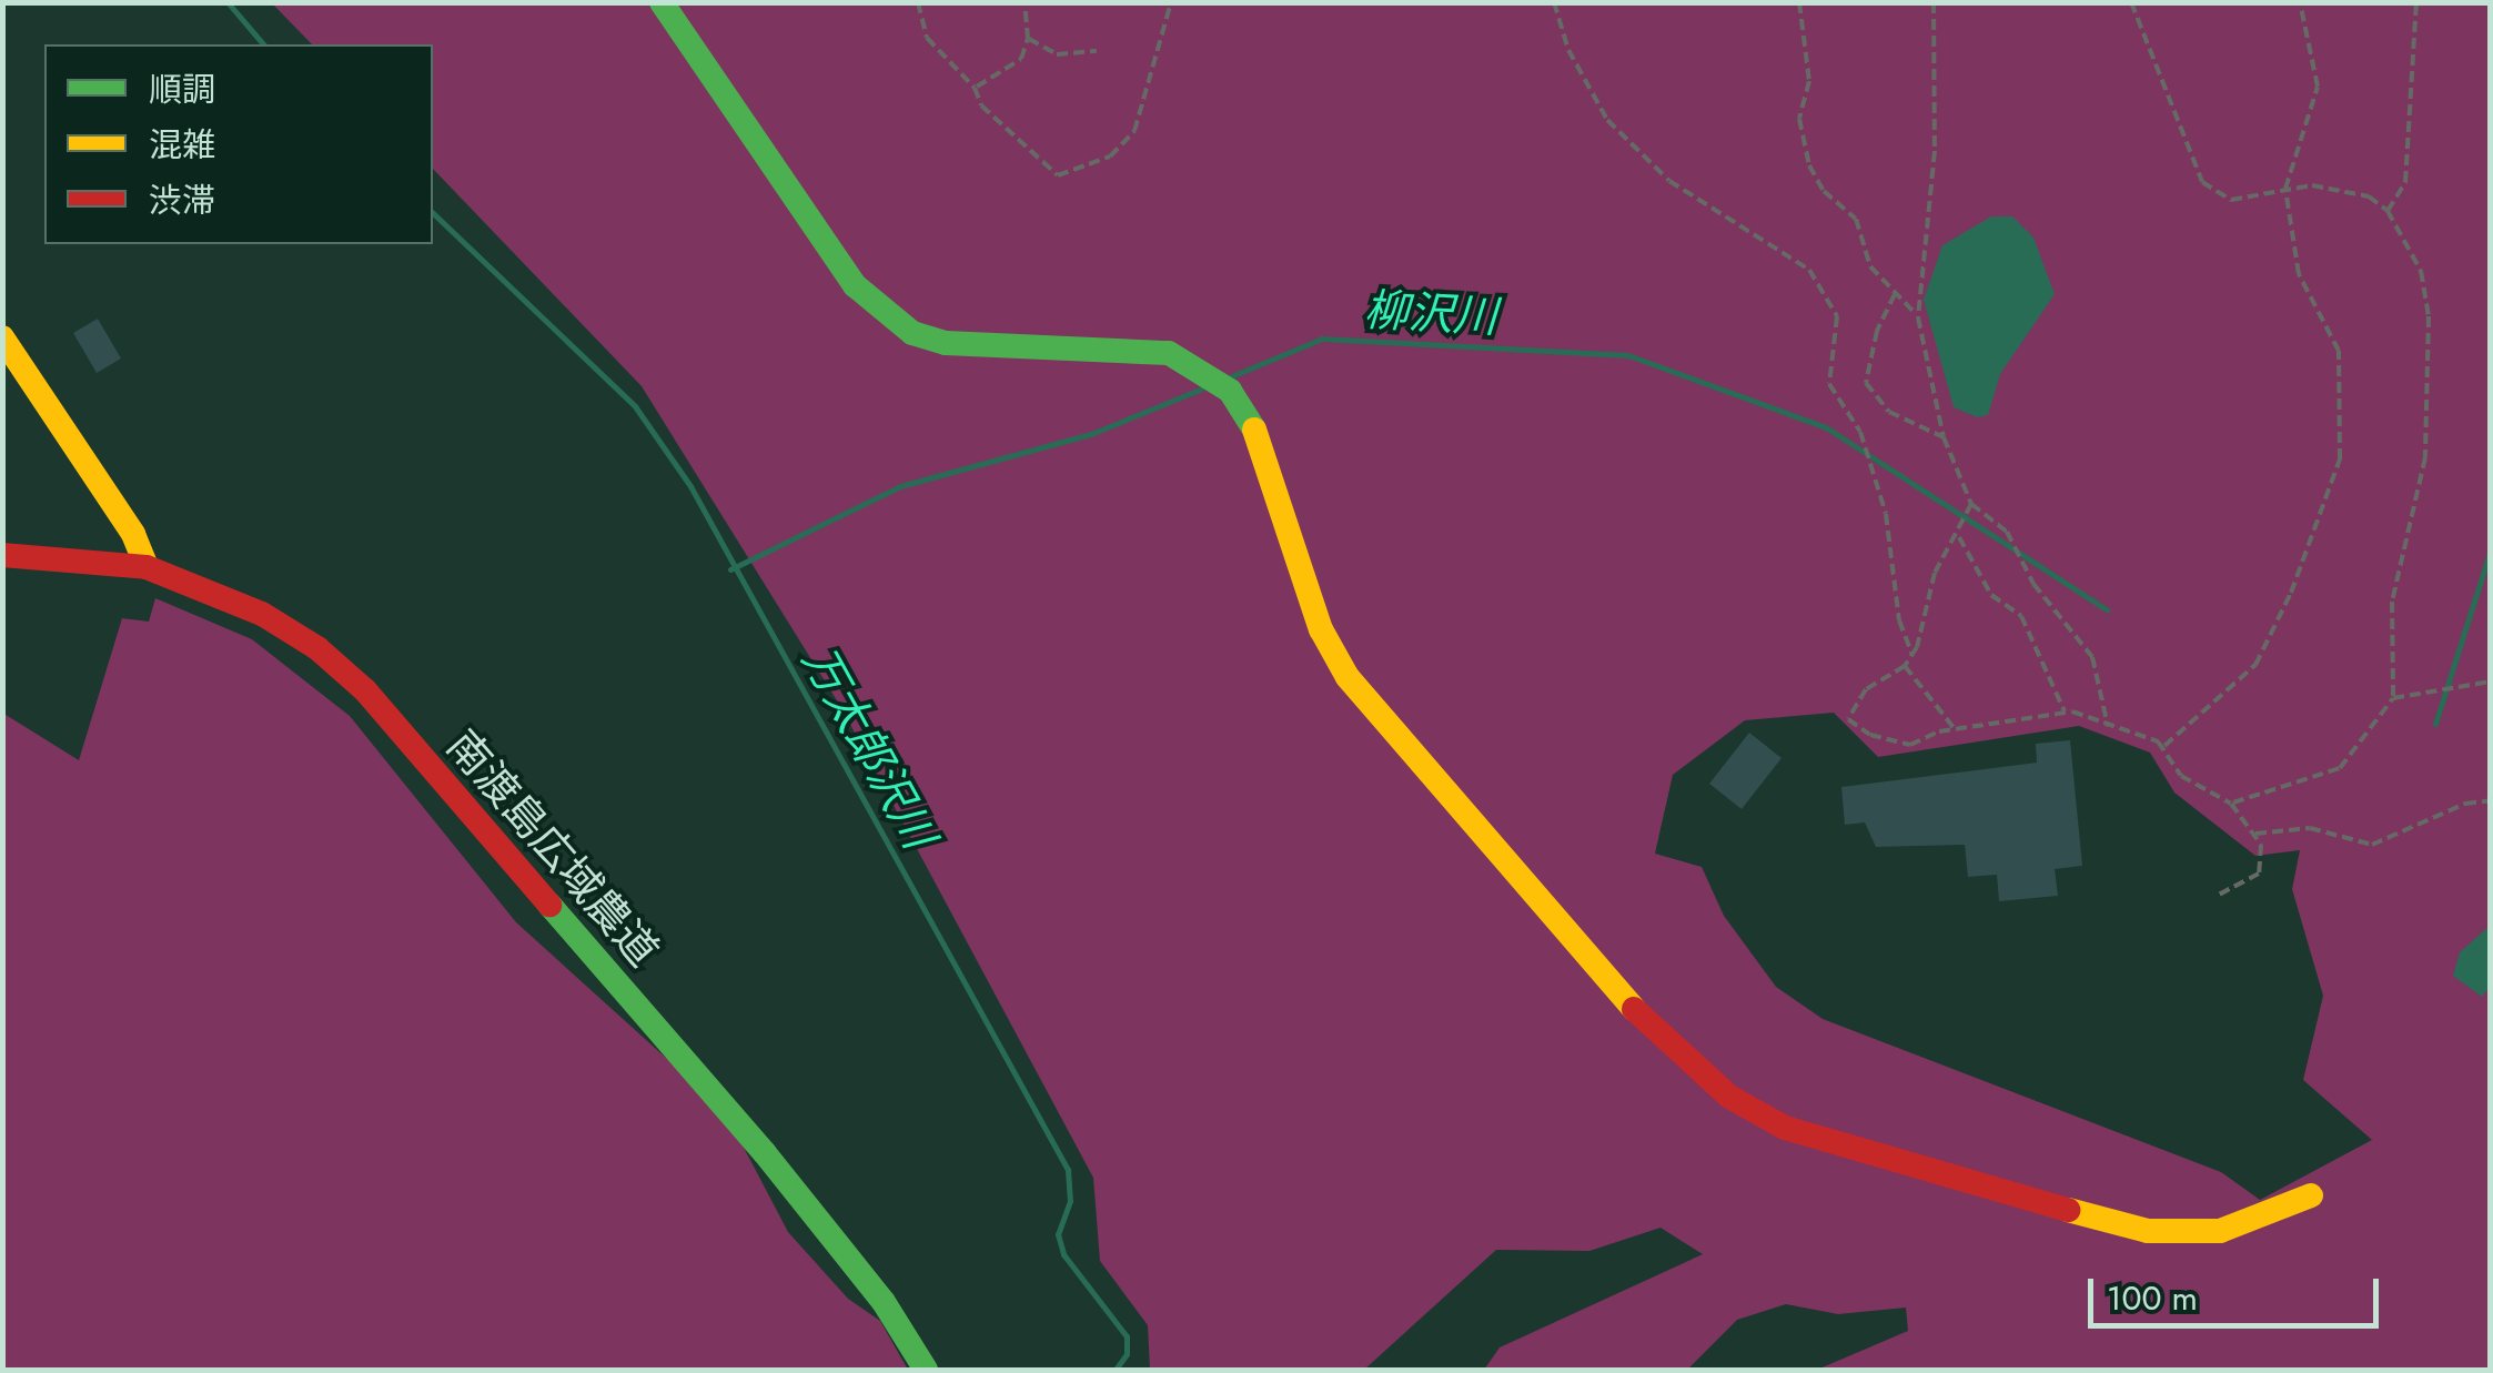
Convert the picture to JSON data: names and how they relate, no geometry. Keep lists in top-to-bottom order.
{
  "streets": {
    "street": ["南渡島広域農道"]
  },
  "water": ["柳沢川", "万太郎沢川"],
  "legend": ["順調", "混雑", "渋滞"],
  "scale_bar": "100 m"
}
